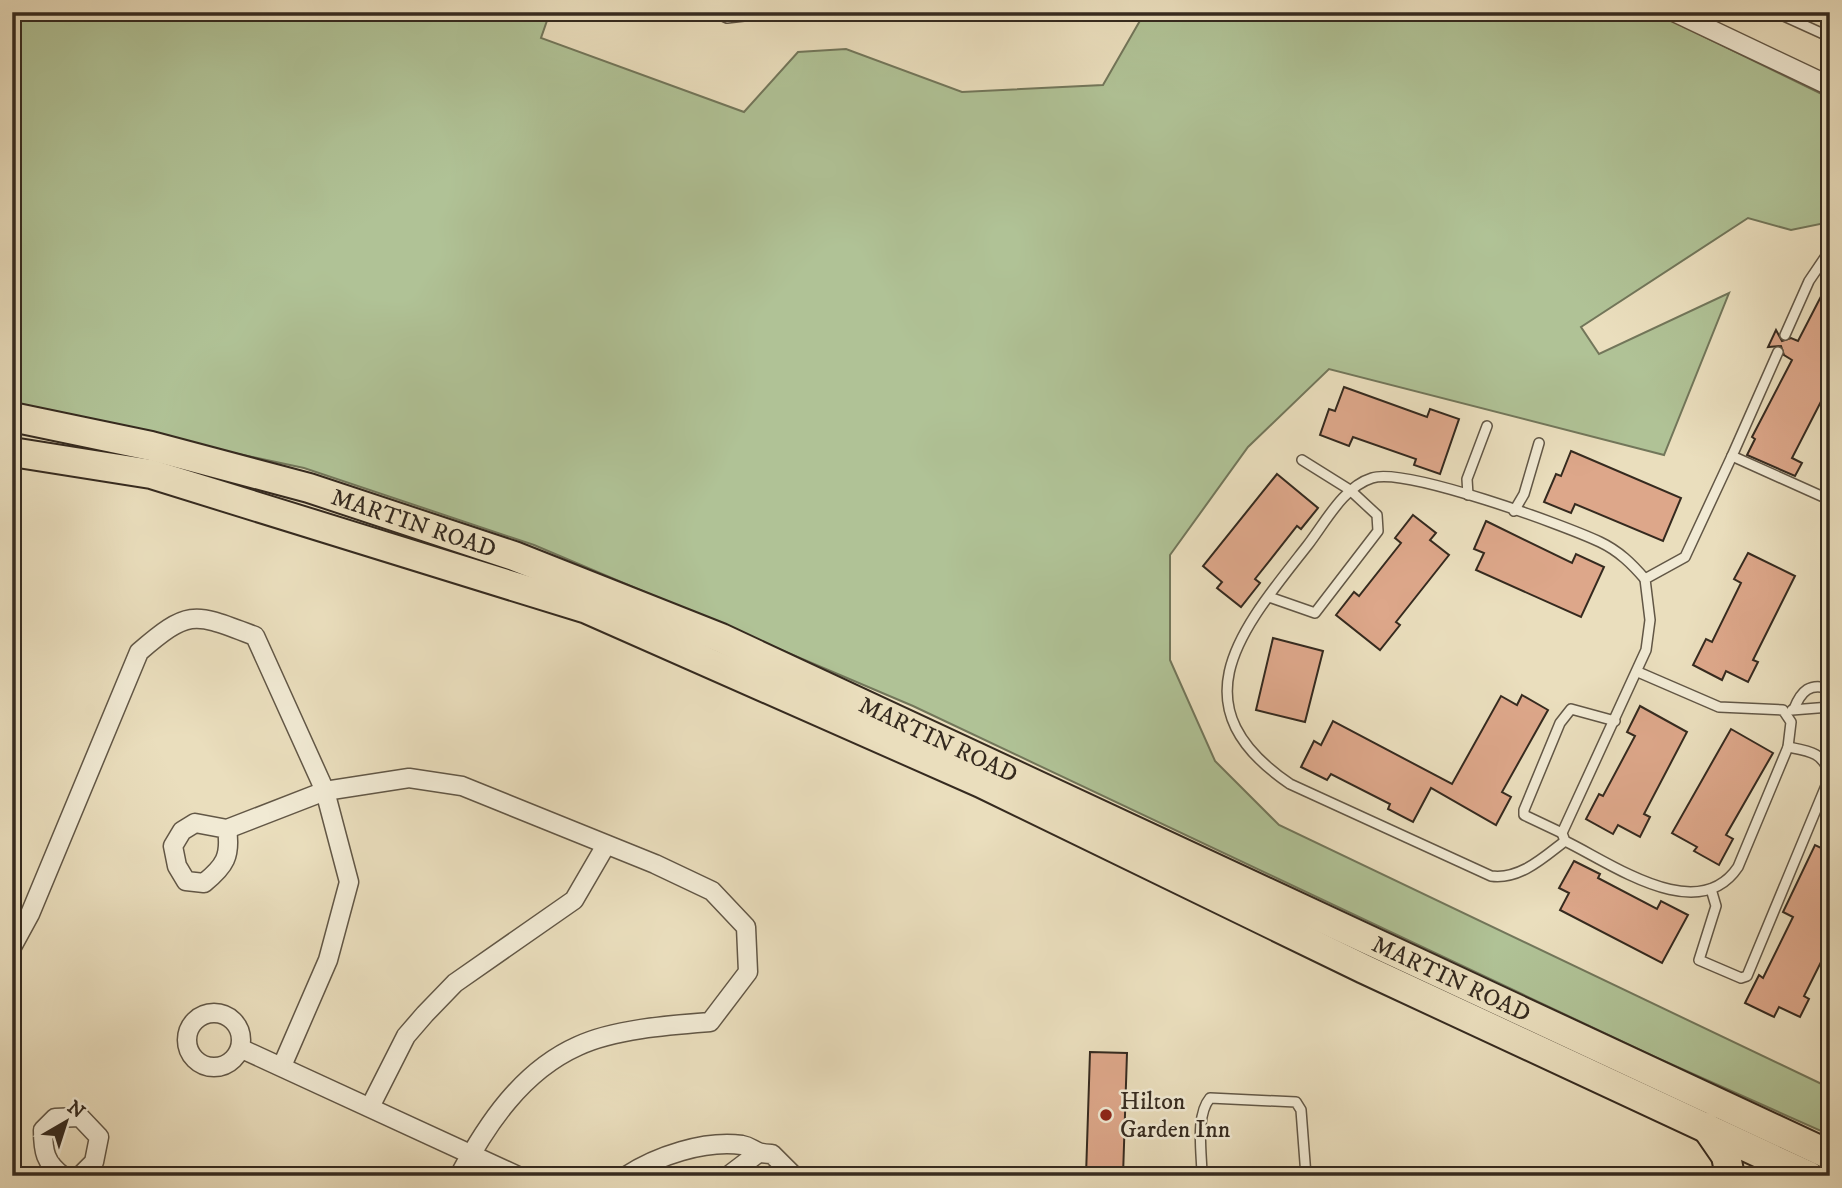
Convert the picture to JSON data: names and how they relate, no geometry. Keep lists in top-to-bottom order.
{
  "streets": {
    "main road": ["MARTIN ROAD"]
  },
  "places": ["Hilton Garden Inn"],
  "north": "top right"
}
